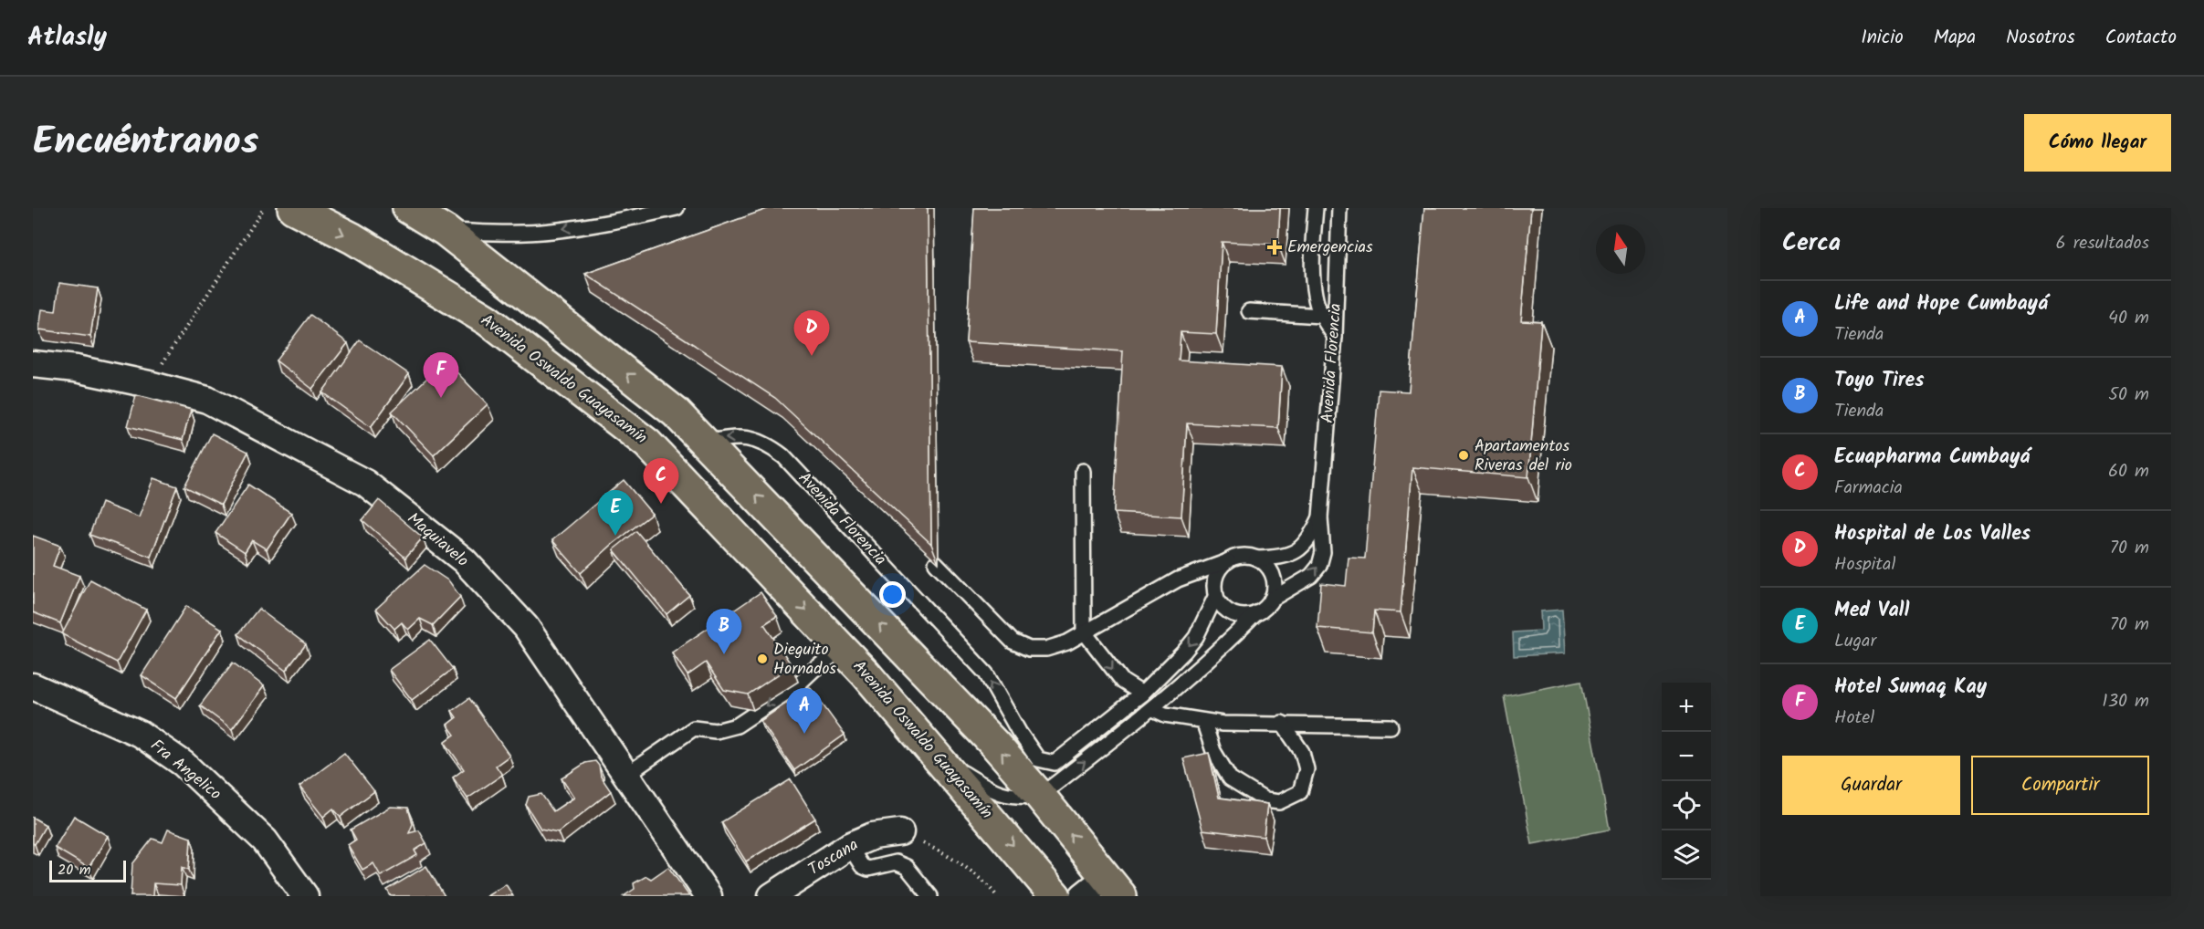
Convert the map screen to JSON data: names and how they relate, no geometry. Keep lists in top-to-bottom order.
{
  "streets": {
    "main road": ["Avenida Oswaldo Guayasamín"],
    "street": ["Maquiavelo", "Fra Angelico", "Toscana"],
    "lane": ["Avenida Florencia"]
  },
  "places": {
    "health": ["Emergencias"],
    "other": ["Apartamentos Riveras del rio", "Dieguito Hornados"]
  },
  "scale_bar": "20 m",
  "north": "top",
  "page": {
    "header": "Atlasly",
    "nav": [
      "Inicio",
      "Mapa",
      "Nosotros",
      "Contacto"
    ],
    "title": "Encuéntranos",
    "buttons": [
      "Cómo llegar",
      ["Guardar", "Compartir"]
    ],
    "heading": ["Cerca", "6 resultados"],
    "list": [
      {
        "mark": "A",
        "name": "Life and Hope Cumbayá",
        "note": "Tienda",
        "value": "40 m"
      },
      {
        "mark": "B",
        "name": "Toyo Tires",
        "note": "Tienda",
        "value": "50 m"
      },
      {
        "mark": "C",
        "name": "Ecuapharma Cumbayá",
        "note": "Farmacia",
        "value": "60 m"
      },
      {
        "mark": "D",
        "name": "Hospital de Los Valles",
        "note": "Hospital",
        "value": "70 m"
      },
      {
        "mark": "E",
        "name": "Med Vall",
        "note": "Lugar",
        "value": "70 m"
      },
      {
        "mark": "F",
        "name": "Hotel Sumaq Kay",
        "note": "Hotel",
        "value": "130 m"
      }
    ],
    "pins": [
      "D",
      "F",
      "C",
      "E",
      "B",
      "A"
    ],
    "map_buttons": ["+", "−"],
    "scale": "20 m"
  }
}
